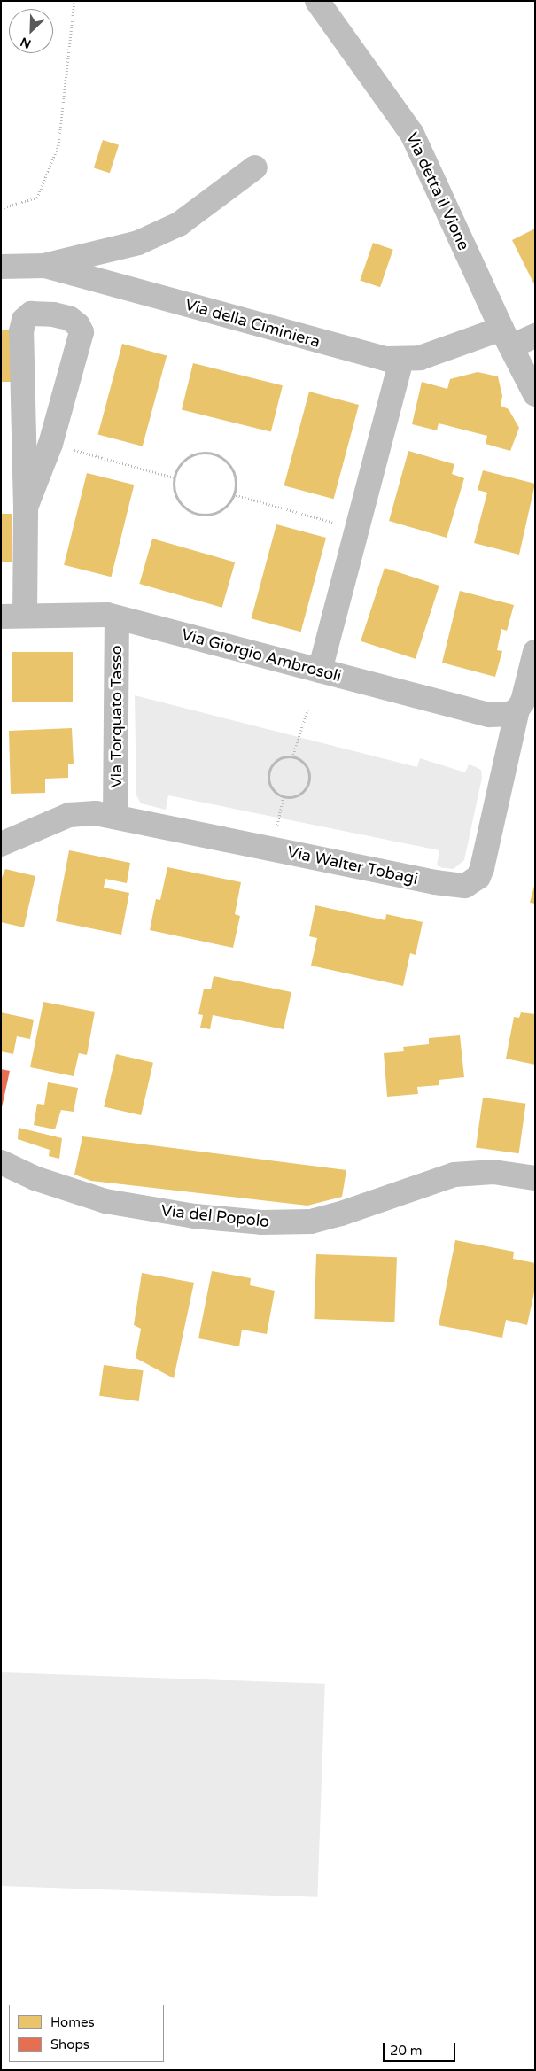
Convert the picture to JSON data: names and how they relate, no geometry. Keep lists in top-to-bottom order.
{
  "streets": {
    "street": [
      "Via detta il Vione",
      "Via della Ciminiera",
      "Via Giorgio Ambrosoli",
      "Via Torquato Tasso",
      "Via Walter Tobagi",
      "Via del Popolo"
    ]
  },
  "crossings": [
    ["Via detta il Vione", "Via della Ciminiera"],
    ["Via Giorgio Ambrosoli", "Via Torquato Tasso"],
    ["Via Giorgio Ambrosoli", "Via Walter Tobagi"],
    ["Via Torquato Tasso", "Via Walter Tobagi"]
  ],
  "legend": ["Homes", "Shops"],
  "scale_bar": "20 m",
  "north": "bottom left"
}
